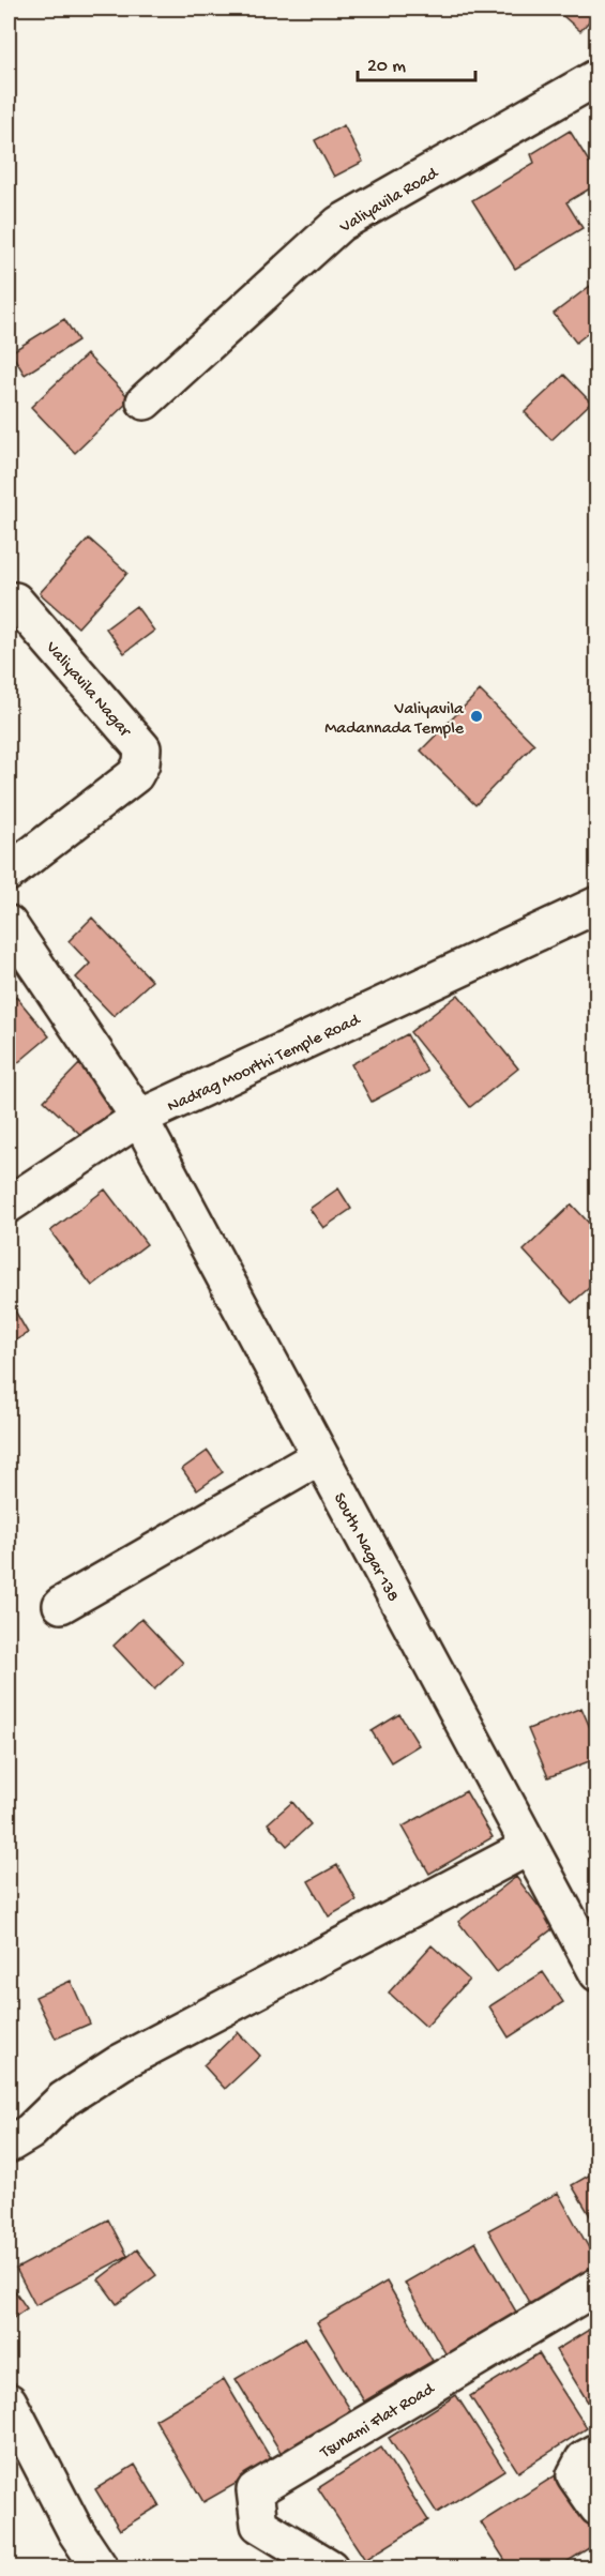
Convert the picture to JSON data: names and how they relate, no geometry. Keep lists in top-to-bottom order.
{
  "streets": {
    "street": [
      "Valiyavila Road",
      "Valiyavila Nagar",
      "Nadrag Moorthi Temple Road",
      "South Nagar 138",
      "Tsunami Flat Road"
    ]
  },
  "crossings": [
    ["Nadrag Moorthi Temple Road", "South Nagar 138"]
  ],
  "places": ["Valiyavila Madannada Temple"],
  "scale_bar": "20 m"
}
